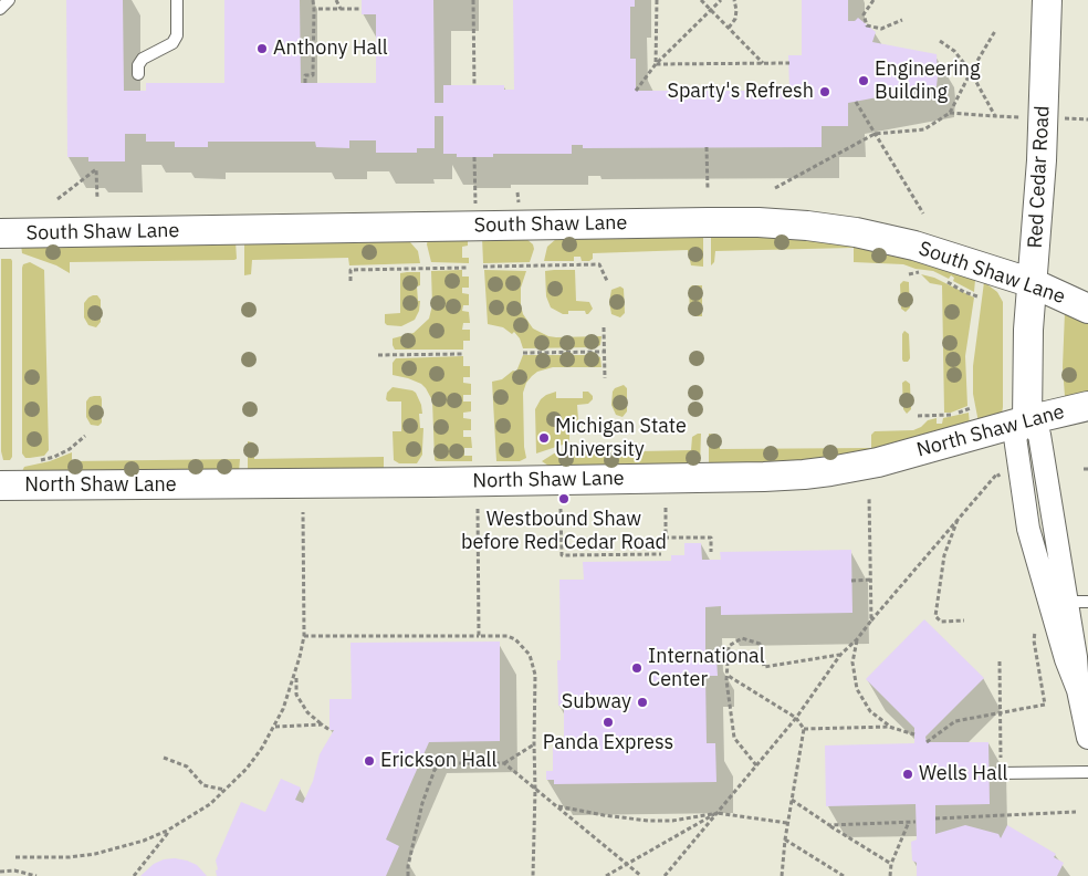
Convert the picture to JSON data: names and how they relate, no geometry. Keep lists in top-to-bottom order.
{
  "streets": {
    "street": ["Red Cedar Road", "South Shaw Lane", "North Shaw Lane"]
  },
  "crossings": [
    ["Red Cedar Road", "South Shaw Lane"],
    ["Red Cedar Road", "North Shaw Lane"]
  ],
  "places": [
    "Anthony Hall",
    "Engineering Building",
    "Sparty's Refresh",
    "Michigan State University",
    "Westbound Shaw before Red Cedar Road",
    "International Center",
    "Subway",
    "Panda Express",
    "Erickson Hall",
    "Wells Hall"
  ]
}
